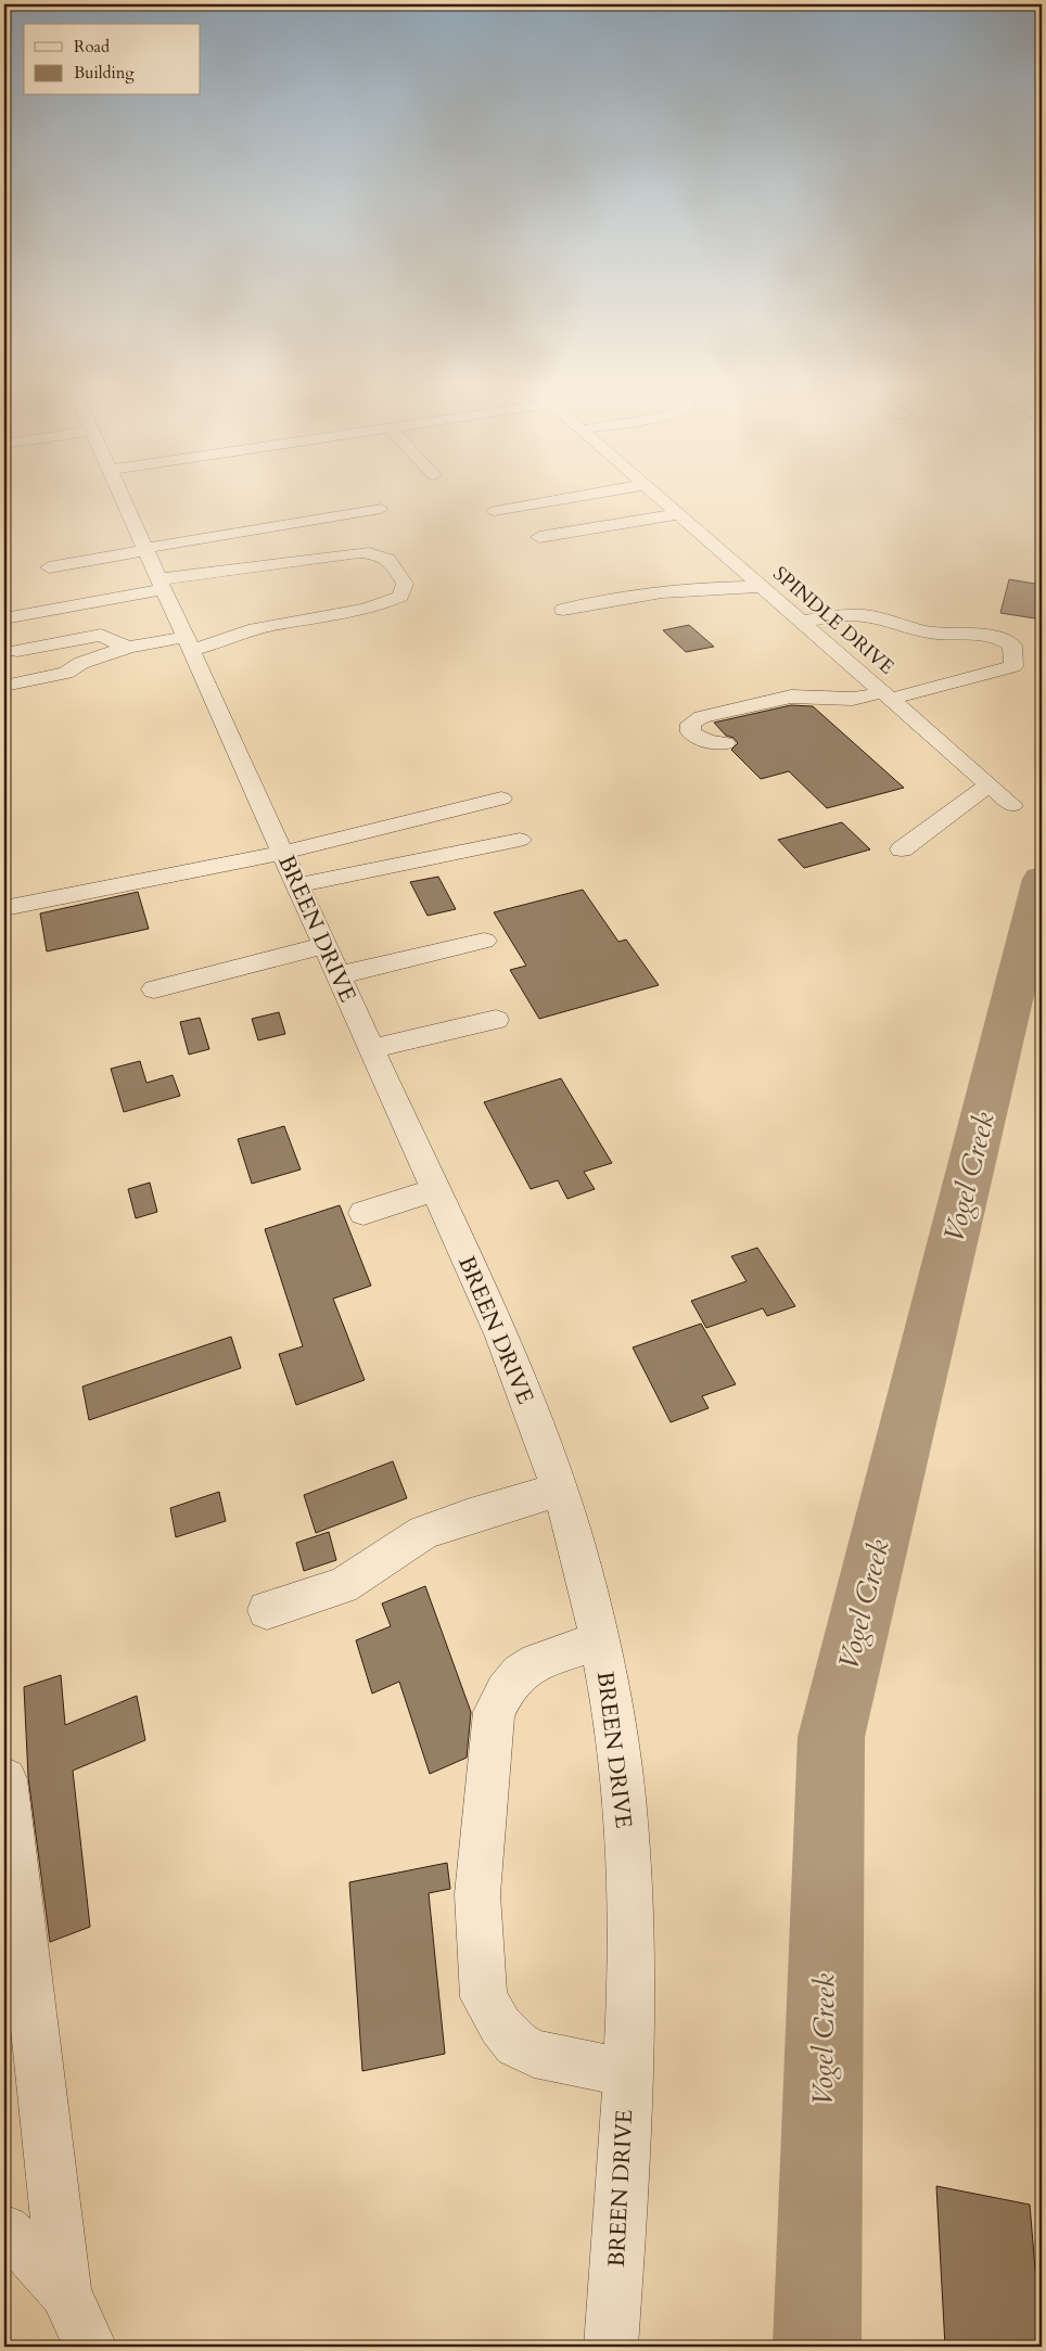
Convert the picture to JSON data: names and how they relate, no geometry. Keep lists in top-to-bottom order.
{
  "streets": {
    "street": ["SPINDLE DRIVE", "BREEN DRIVE"]
  },
  "water": ["Vogel Creek"],
  "legend": ["Road", "Building"]
}
